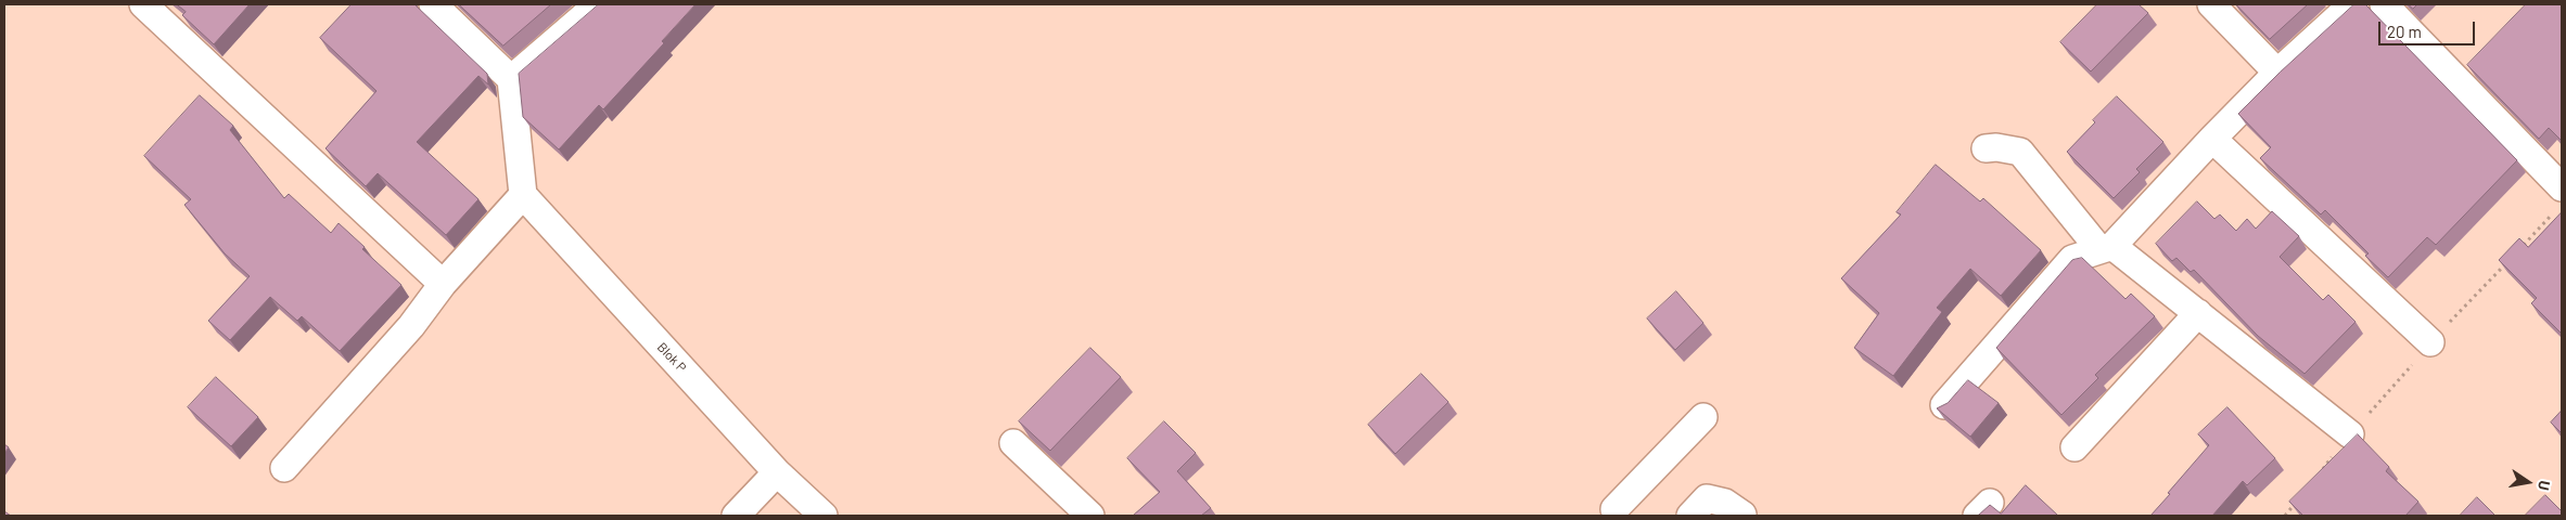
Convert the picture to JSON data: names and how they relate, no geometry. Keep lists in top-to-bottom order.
{
  "streets": {
    "street": ["Blok P"]
  },
  "scale_bar": "20 m",
  "north": "right"
}
